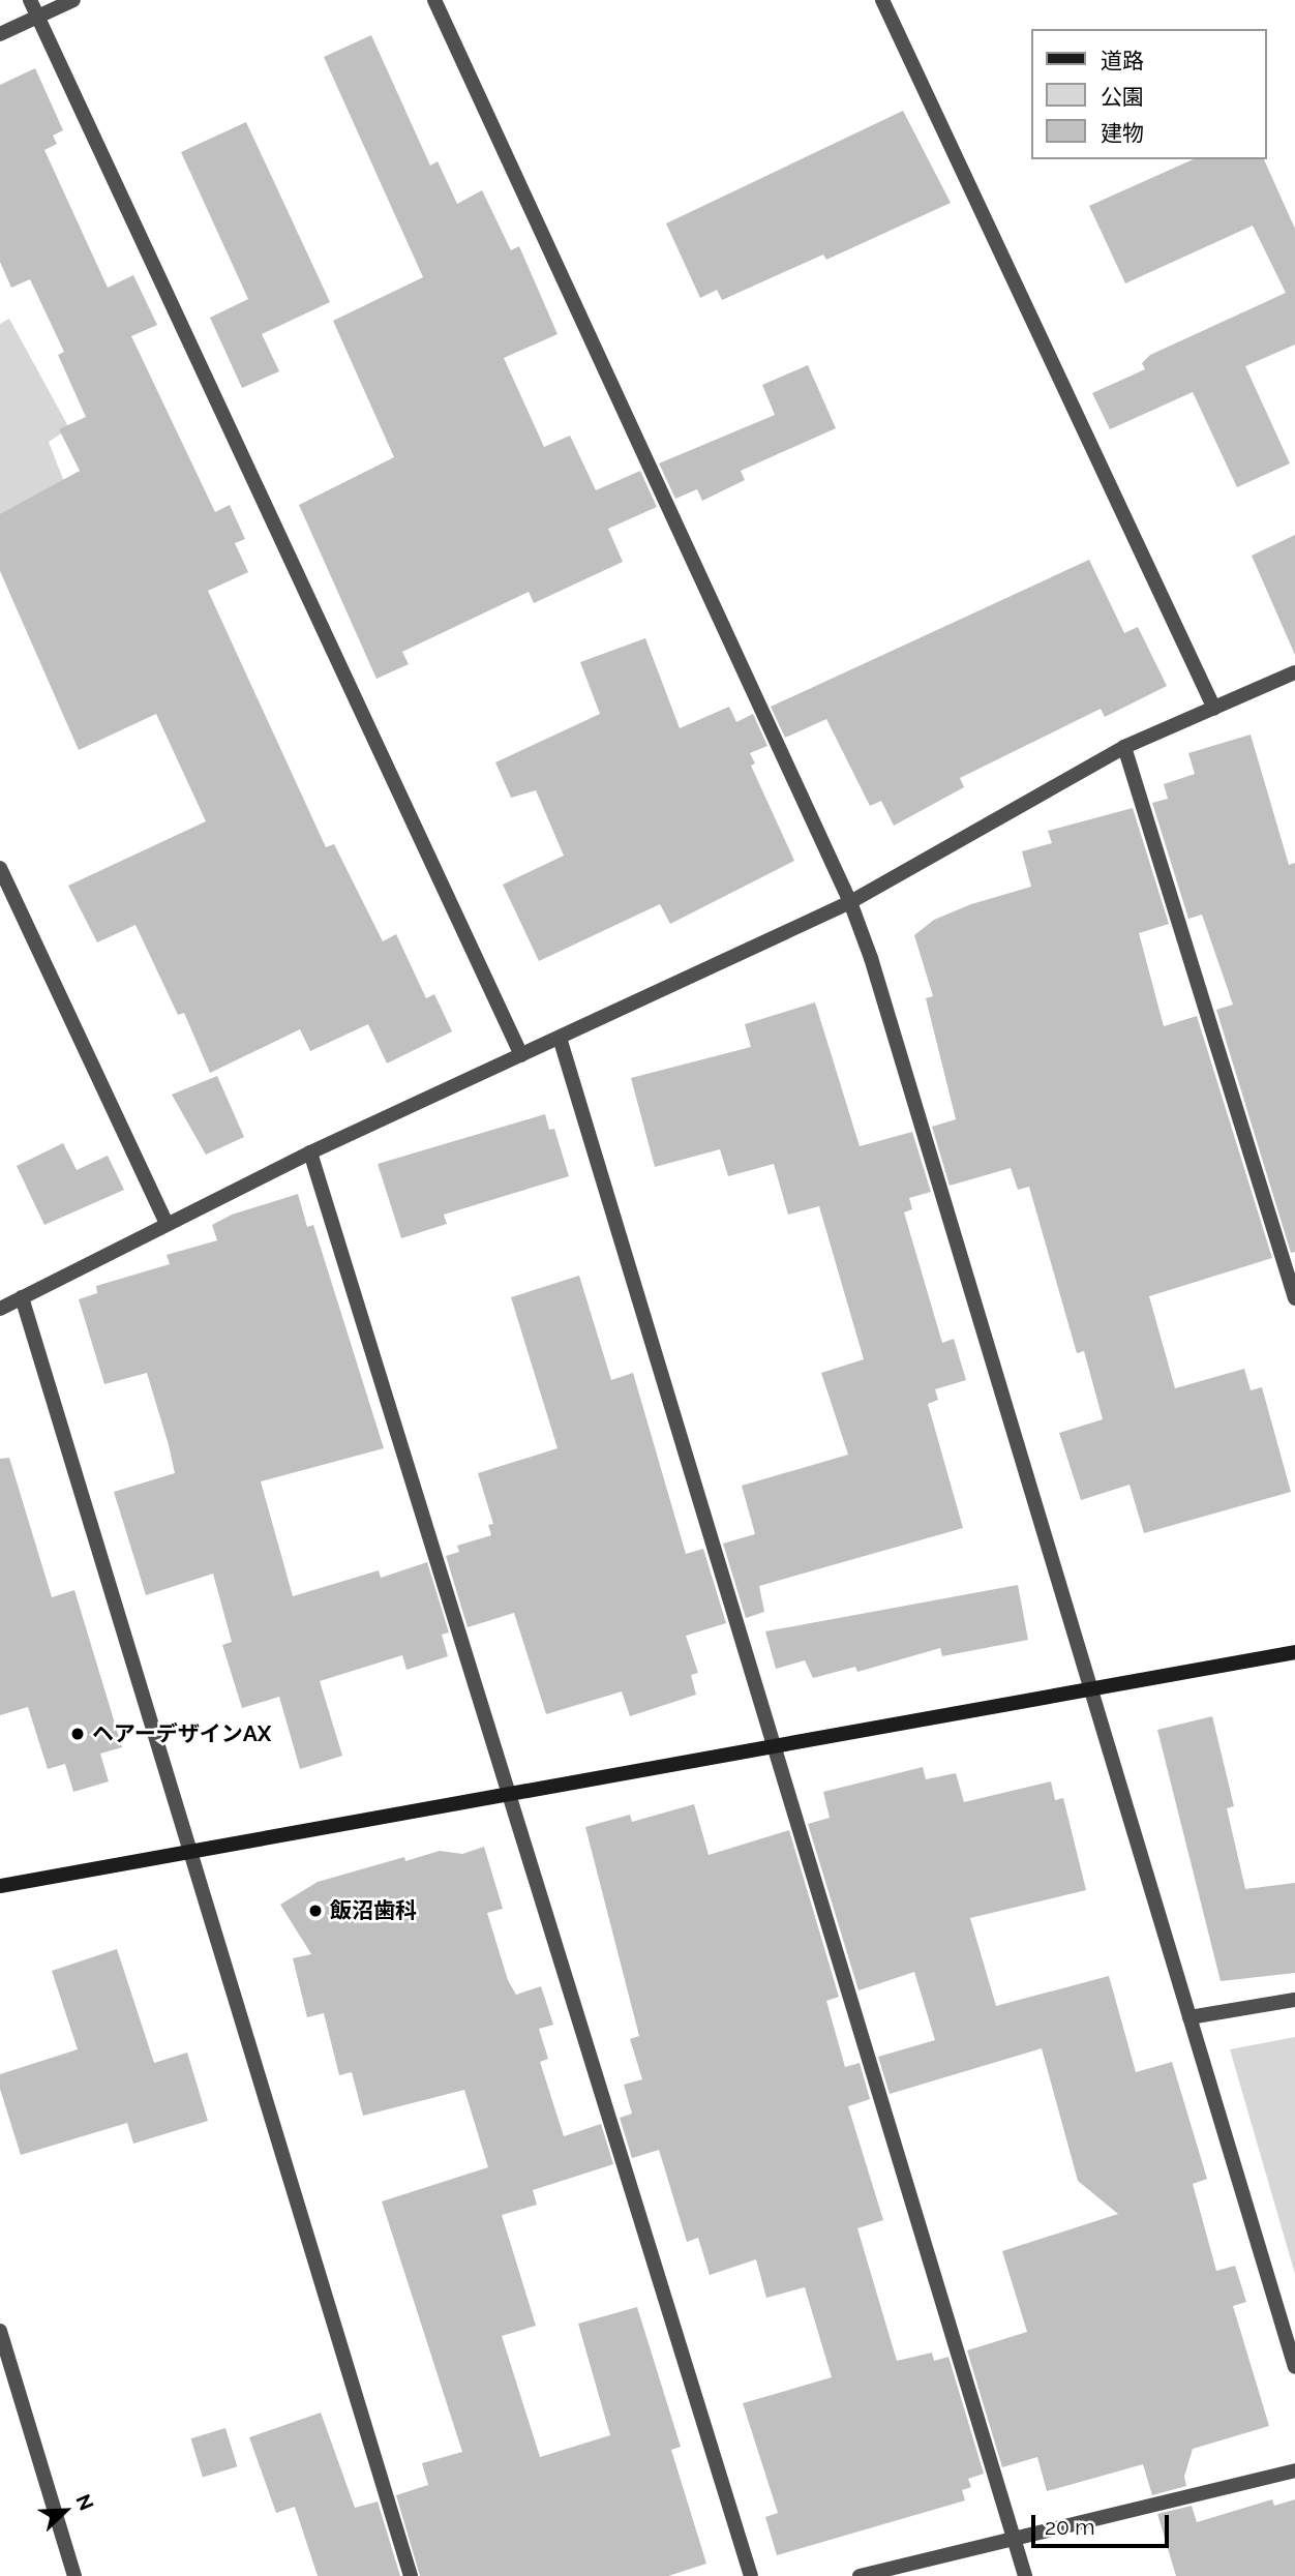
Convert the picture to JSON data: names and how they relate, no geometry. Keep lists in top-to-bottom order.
{
  "places": ["ヘアーデザインAX", "飯沼歯科"],
  "legend": ["道路", "公園", "建物"],
  "scale_bar": "20 m",
  "north": "top right"
}
